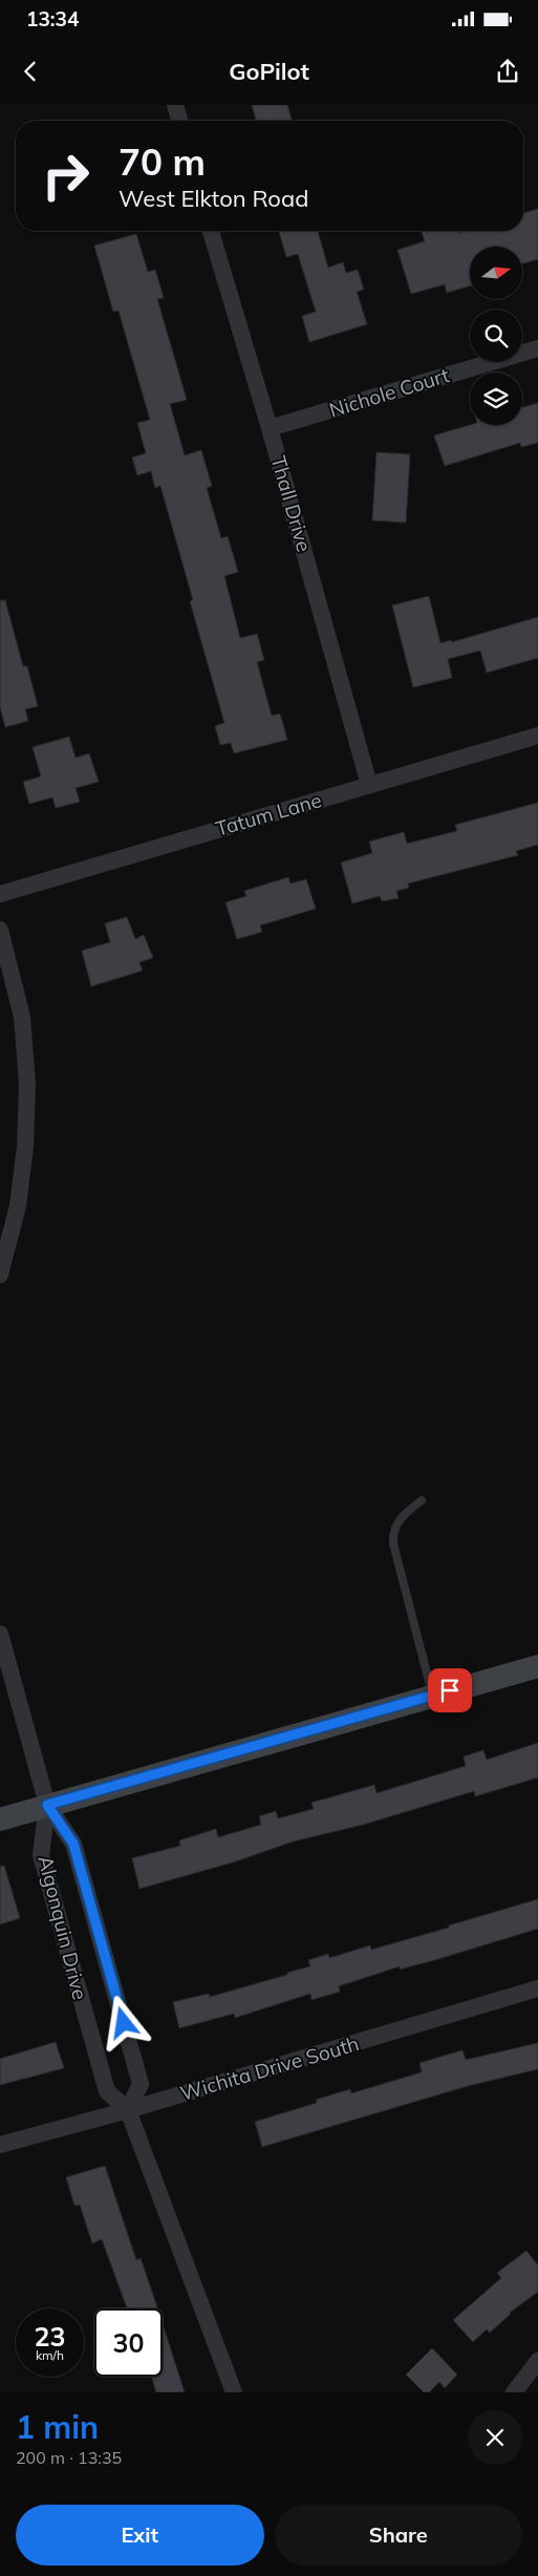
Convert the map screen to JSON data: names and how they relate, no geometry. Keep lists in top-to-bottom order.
{
  "streets": {
    "street": [
      "Nichole Court",
      "Thall Drive",
      "Tatum Lane",
      "Algonquin Drive",
      "Wichita Drive South"
    ]
  },
  "crossings": [
    ["Nichole Court", "Thall Drive"],
    ["Thall Drive", "Tatum Lane"],
    ["Algonquin Drive", "Wichita Drive South"]
  ],
  "north": "right",
  "page": {
    "status": "13:34",
    "header": "GoPilot",
    "turn": ["70 m", "West Elkton Road"],
    "speed": "23 km/h",
    "limit": "30",
    "heading": ["1 min", "200 m · 13:35"],
    "buttons": ["Exit", "Share"]
  }
}
